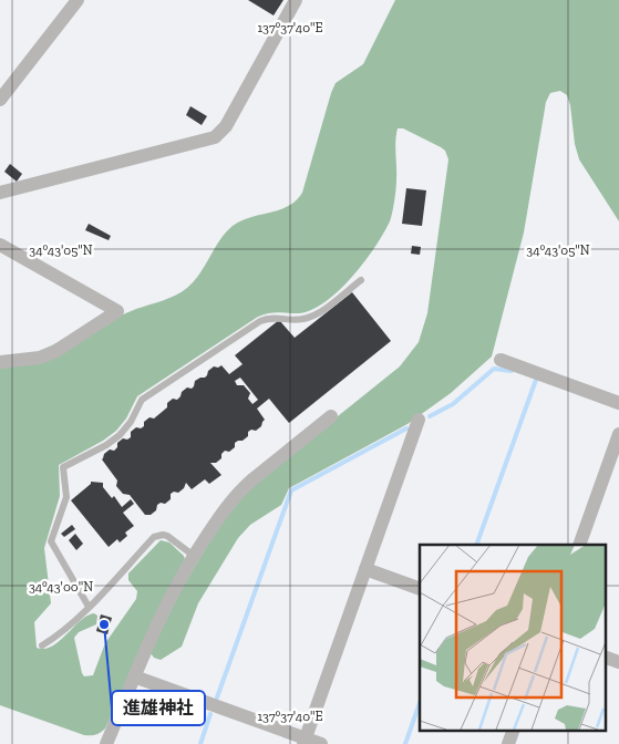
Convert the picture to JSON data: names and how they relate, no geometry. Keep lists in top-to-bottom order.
{
  "places": ["進雄神社"],
  "coordinates": ["137°37'40\"E", "34°43'05\"N", "34°43'00\"N"]
}
